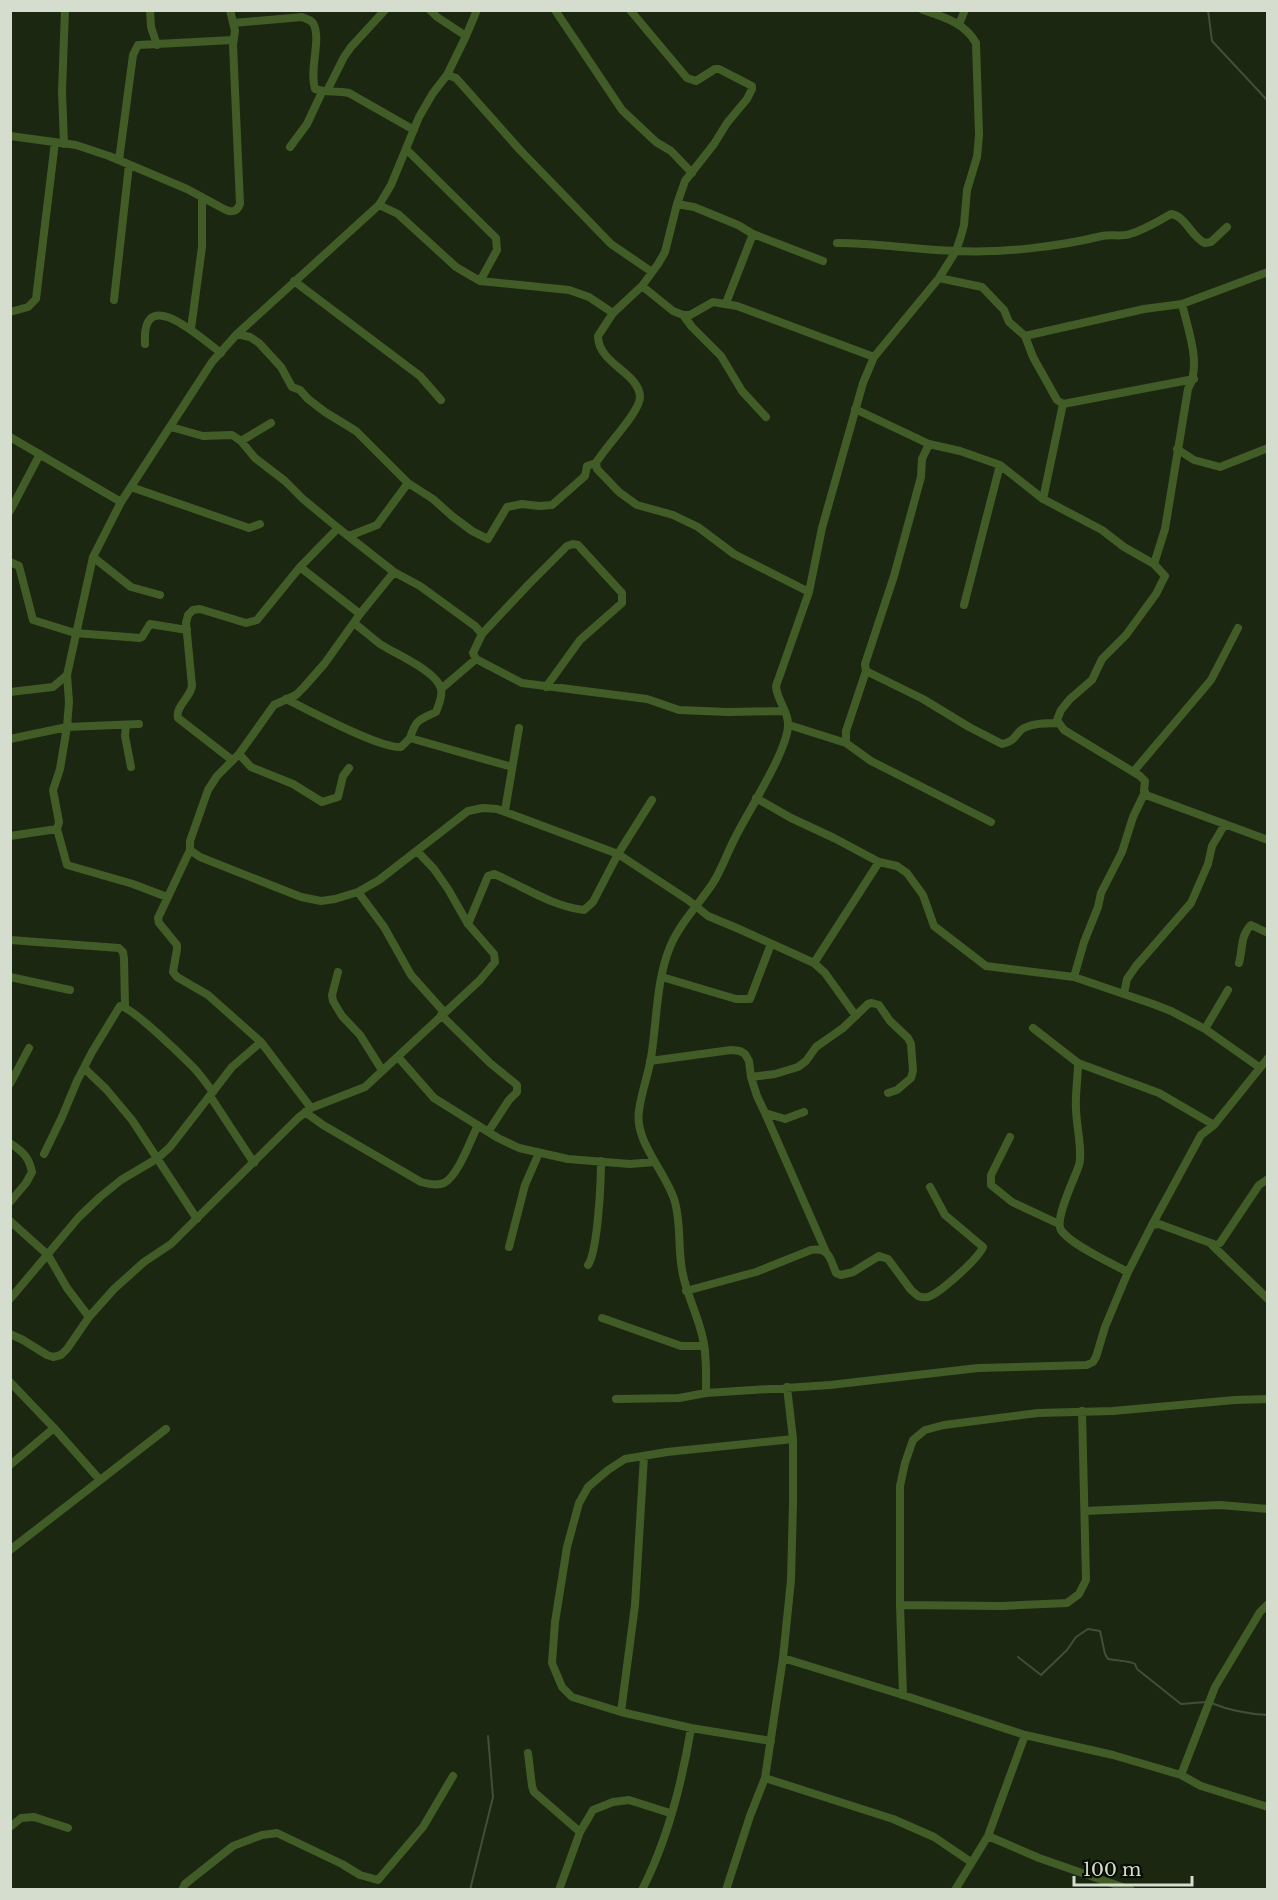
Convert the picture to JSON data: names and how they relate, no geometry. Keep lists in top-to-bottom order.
{
  "scale_bar": "100 m"
}
